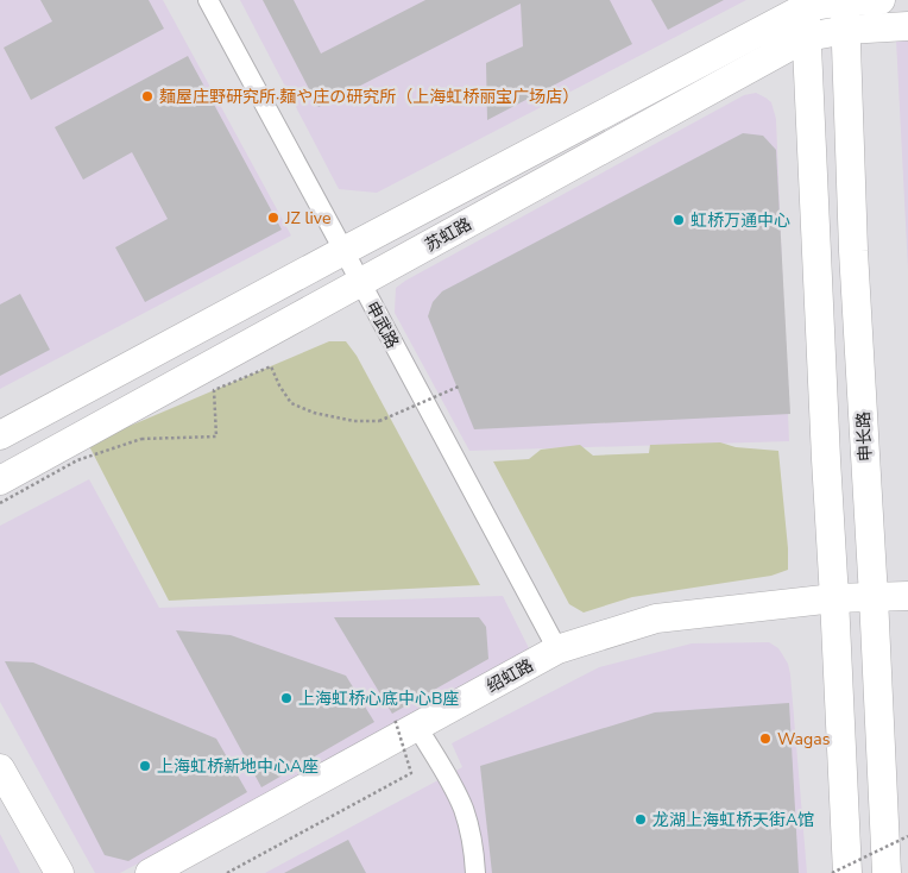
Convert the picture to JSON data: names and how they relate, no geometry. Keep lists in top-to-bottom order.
{
  "streets": {
    "main road": ["苏虹路", "申长路", "绍虹路"],
    "street": ["申武路"]
  },
  "crossings": [
    ["苏虹路", "申武路"],
    ["苏虹路", "申长路"],
    ["申武路", "绍虹路"],
    ["申长路", "绍虹路"]
  ],
  "places": [
    "麺屋庄野研究所·麺や庄の研究所（上海虹桥丽宝广场店）",
    "JZ live",
    "虹桥万通中心",
    "上海虹桥心底中心B座",
    "Wagas",
    "上海虹桥新地中心A座",
    "龙湖上海虹桥天街A馆"
  ]
}
